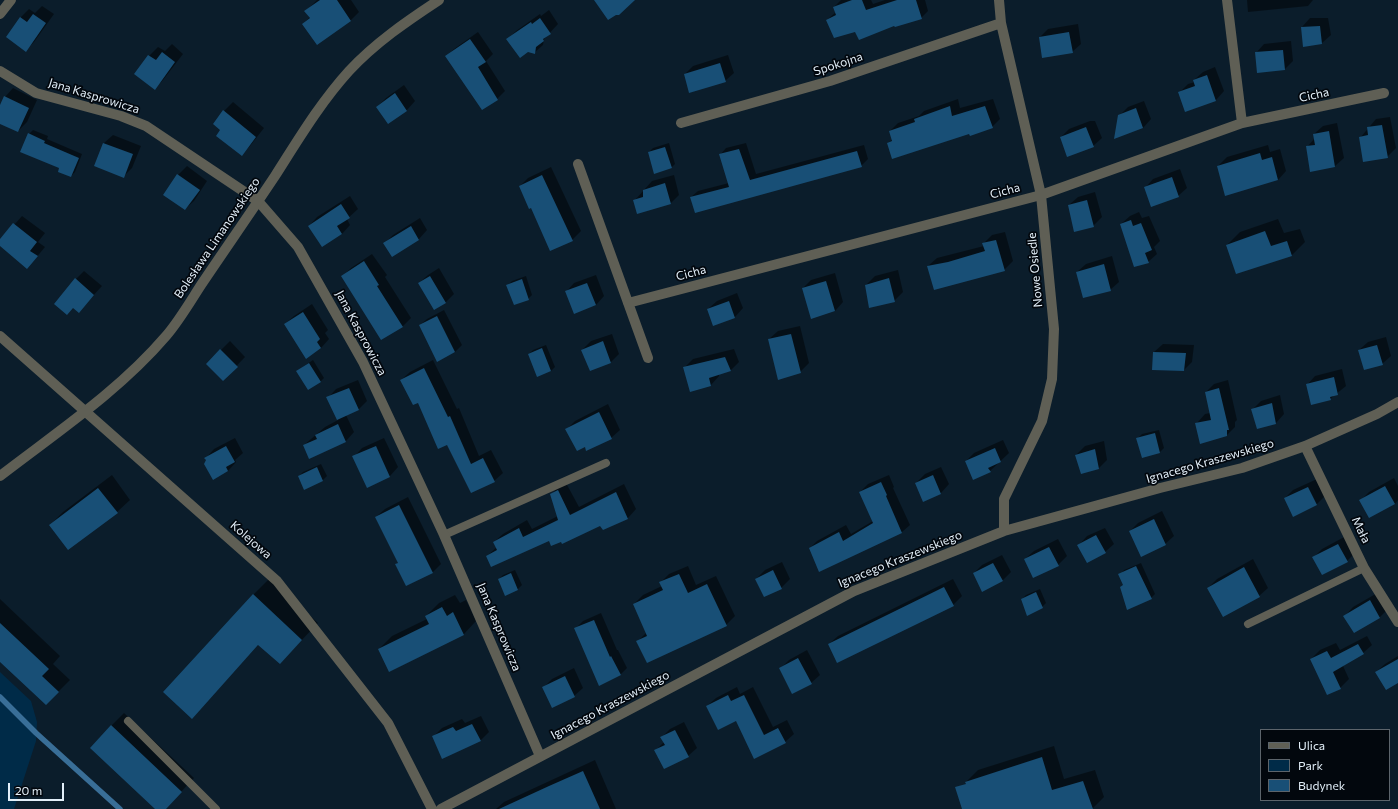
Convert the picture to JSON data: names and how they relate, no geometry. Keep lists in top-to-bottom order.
{
  "streets": {
    "street": [
      "Spokojna",
      "Cicha",
      "Jana Kasprowicza",
      "Bolesława Limanowskiego",
      "Nowe Osiedle",
      "Ignacego Kraszewskiego",
      "Mała",
      "Kolejowa"
    ]
  },
  "crossings": [
    ["Spokojna", "Nowe Osiedle"],
    ["Cicha", "Nowe Osiedle"],
    ["Jana Kasprowicza", "Bolesława Limanowskiego"],
    ["Jana Kasprowicza", "Ignacego Kraszewskiego"],
    ["Bolesława Limanowskiego", "Kolejowa"],
    ["Nowe Osiedle", "Ignacego Kraszewskiego"],
    ["Ignacego Kraszewskiego", "Mała"]
  ],
  "legend": ["Ulica", "Park", "Budynek"],
  "scale_bar": "20 m"
}
